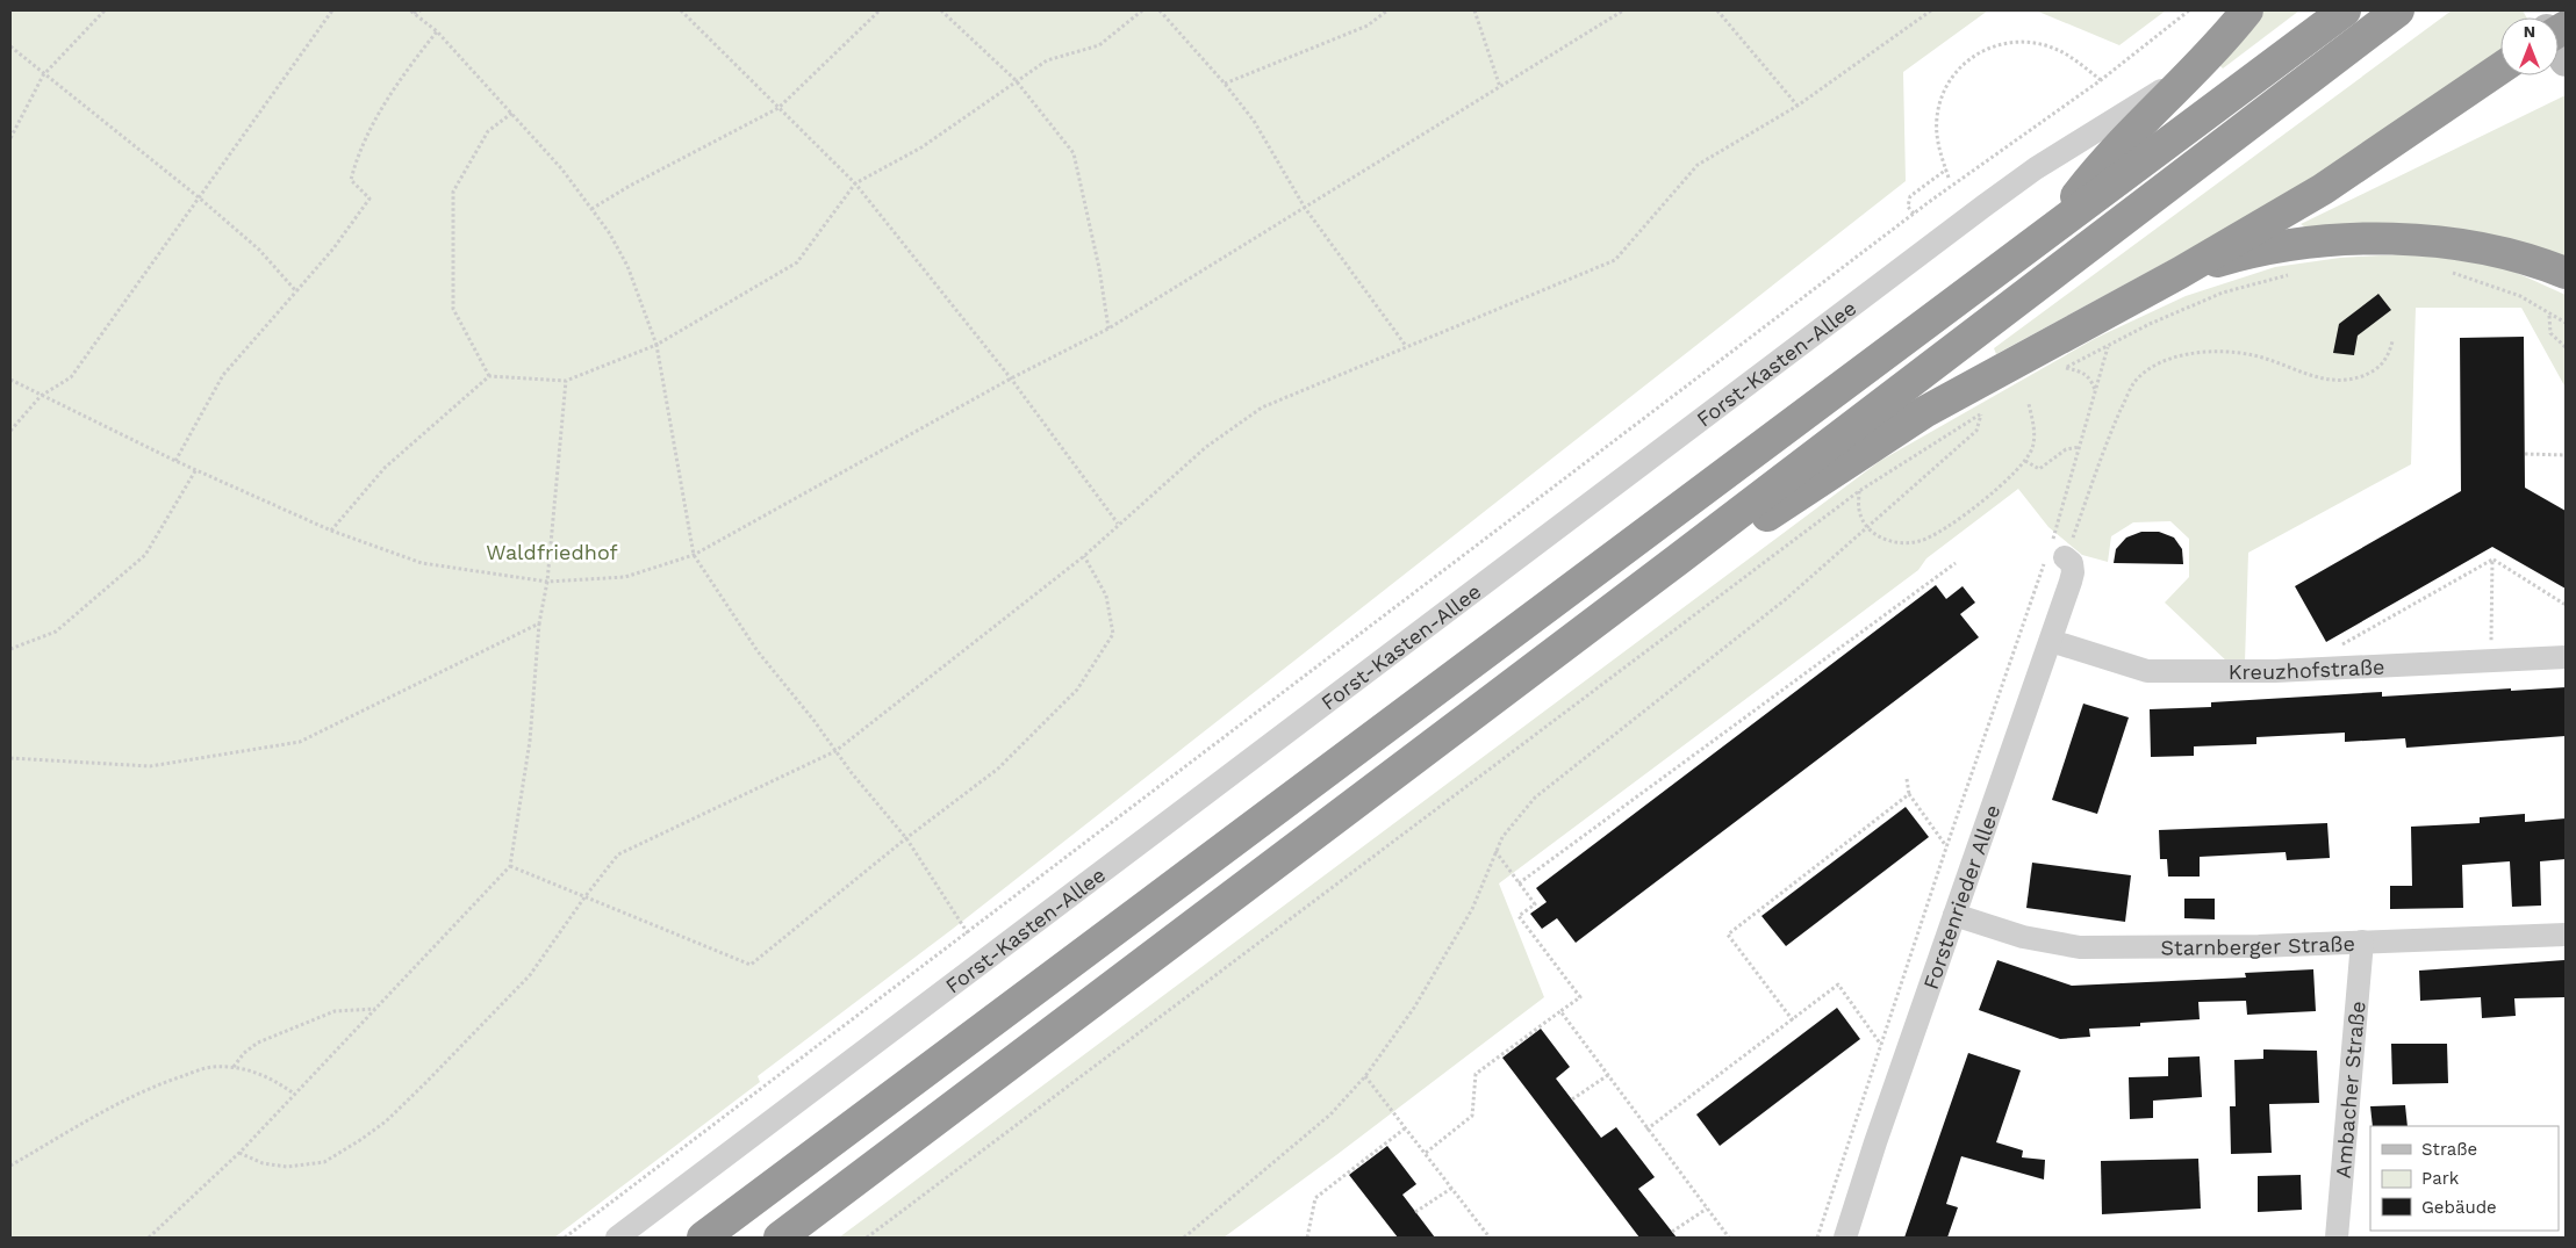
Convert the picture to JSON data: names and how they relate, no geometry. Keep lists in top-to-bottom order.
{
  "streets": {
    "street": [
      "Forst-Kasten-Allee",
      "Kreuzhofstraße",
      "Forstenrieder Allee",
      "Starnberger Straße",
      "Ambacher Straße"
    ]
  },
  "crossings": [
    ["Kreuzhofstraße", "Forstenrieder Allee"],
    ["Forstenrieder Allee", "Starnberger Straße"],
    ["Starnberger Straße", "Ambacher Straße"]
  ],
  "parks": ["Waldfriedhof"],
  "legend": ["Straße", "Park", "Gebäude"],
  "north": "top"
}
